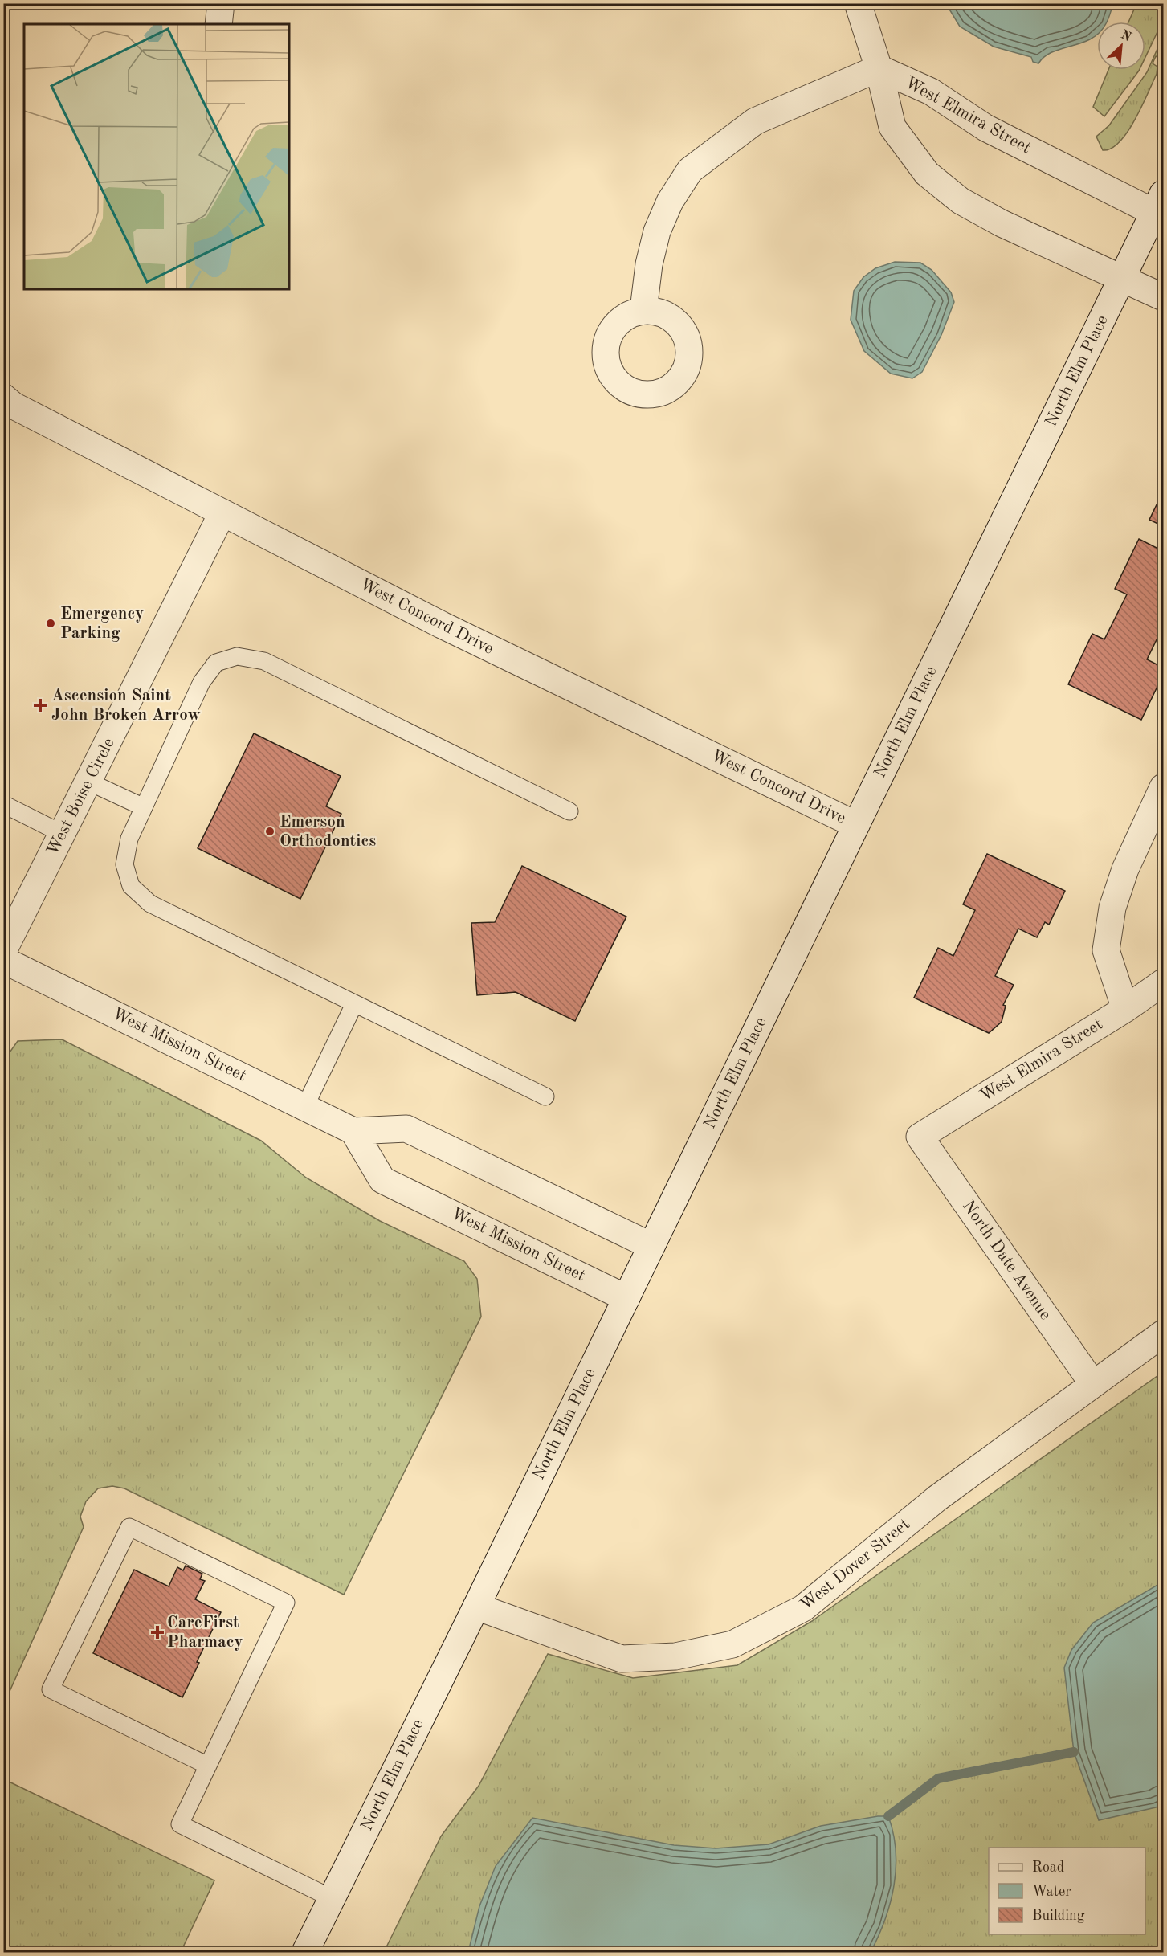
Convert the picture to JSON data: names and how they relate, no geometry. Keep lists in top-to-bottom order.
{
  "streets": {
    "street": [
      "West Elmira Street",
      "North Elm Place",
      "West Concord Drive",
      "West Boise Circle",
      "West Mission Street",
      "North Date Avenue",
      "West Dover Street"
    ]
  },
  "crossings": [
    ["West Elmira Street", "North Elm Place"],
    ["West Elmira Street", "North Date Avenue"],
    ["North Elm Place", "West Concord Drive"],
    ["North Elm Place", "West Mission Street"],
    ["North Elm Place", "West Dover Street"],
    ["West Concord Drive", "West Boise Circle"],
    ["North Date Avenue", "West Dover Street"]
  ],
  "places": {
    "other": ["Emergency Parking", "Emerson Orthodontics"],
    "health": ["Ascension Saint John Broken Arrow", "CareFirst Pharmacy"]
  },
  "legend": ["Road", "Water", "Building"],
  "north": "top right"
}
